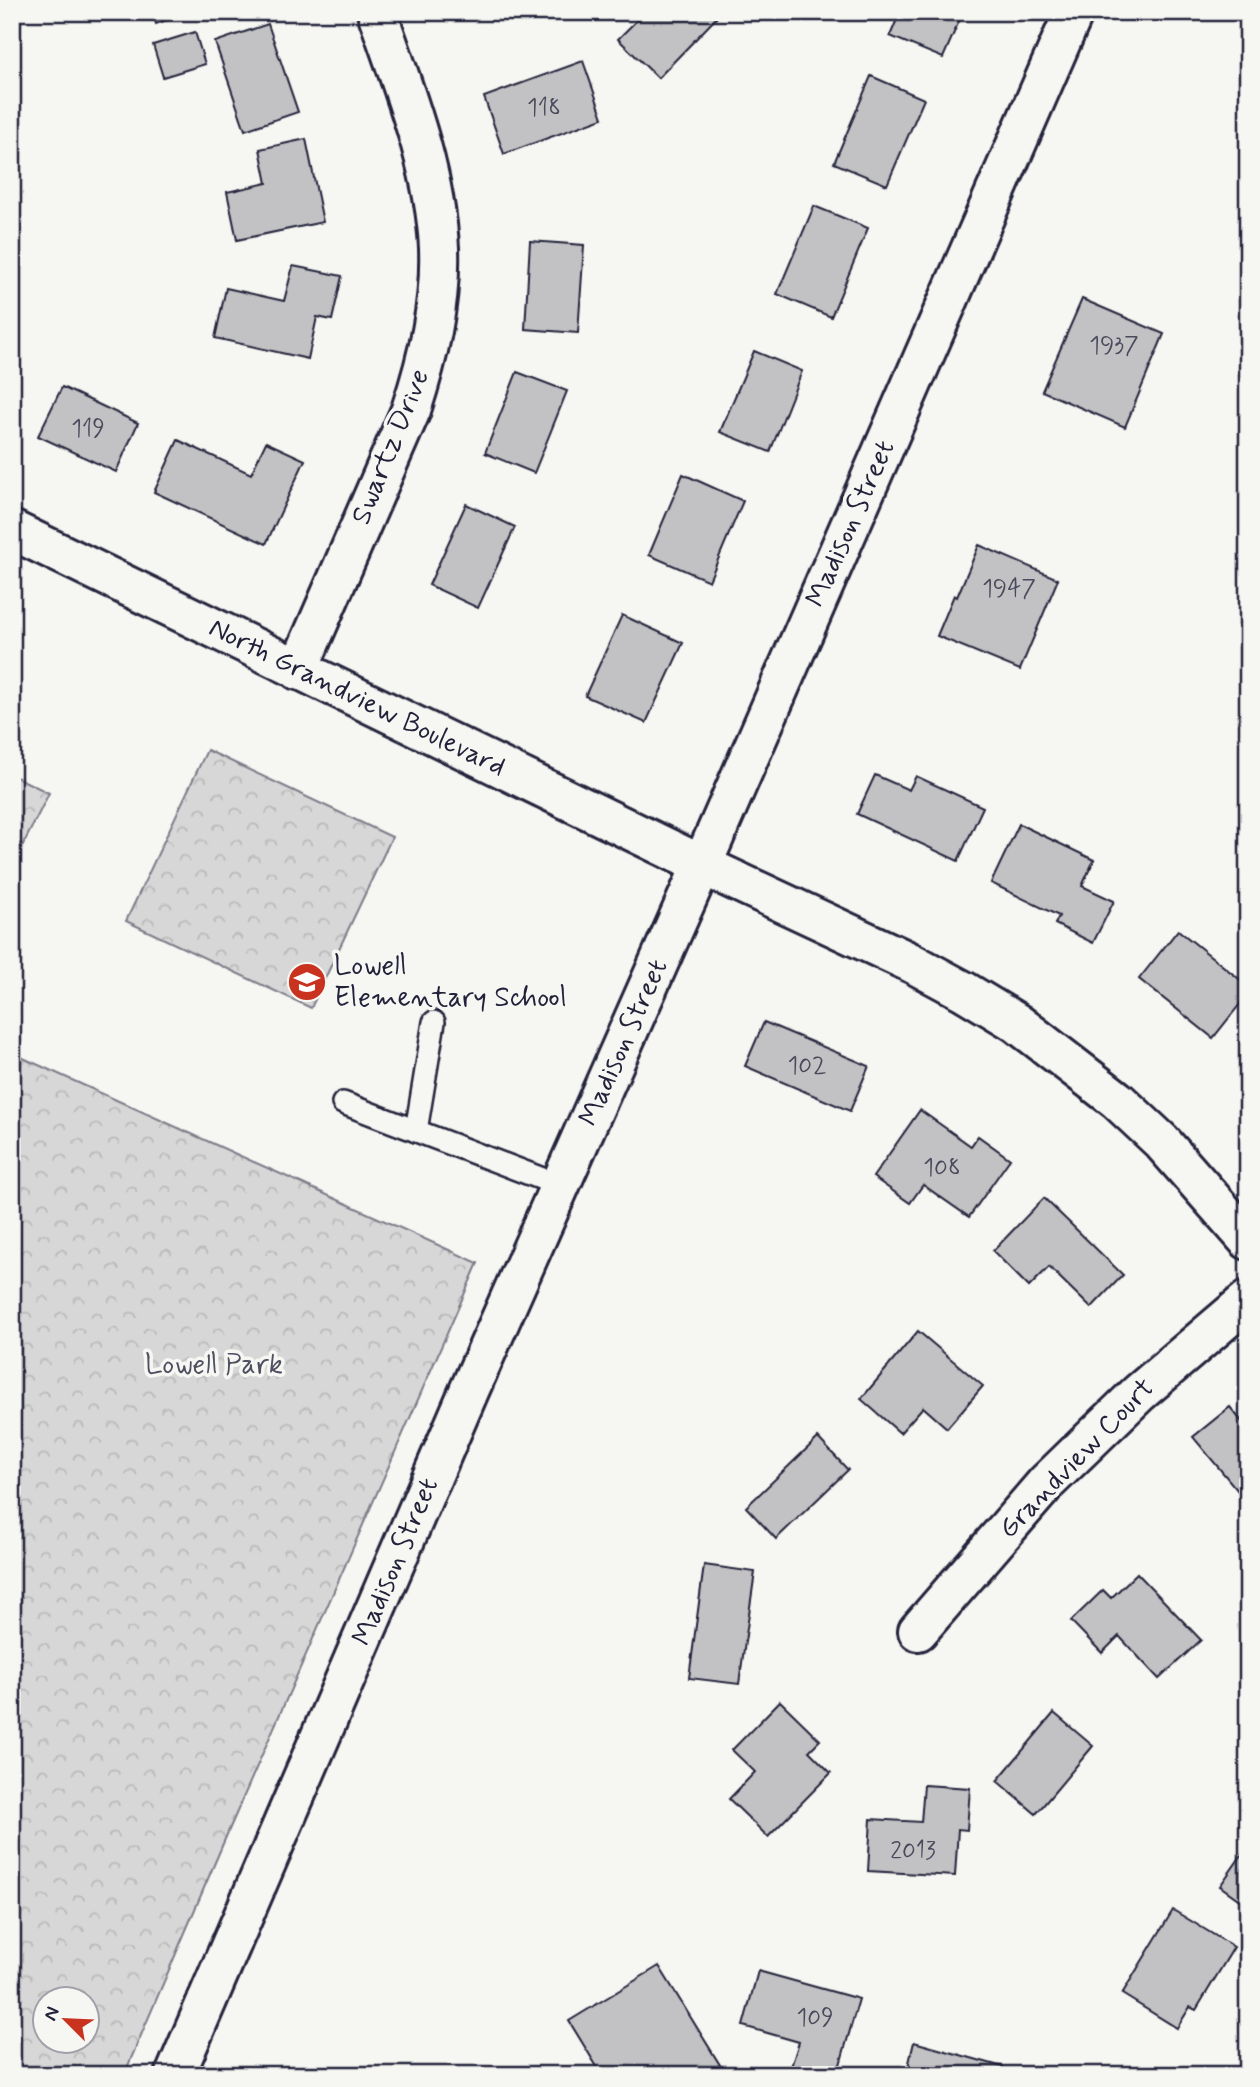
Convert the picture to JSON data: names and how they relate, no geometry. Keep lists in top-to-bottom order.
{
  "streets": {
    "street": [
      "Swartz Drive",
      "Madison Street",
      "North Grandview Boulevard",
      "Grandview Court"
    ]
  },
  "crossings": [
    ["Swartz Drive", "North Grandview Boulevard"],
    ["Madison Street", "North Grandview Boulevard"]
  ],
  "parks": ["Lowell Park"],
  "places": {
    "school or university": ["Lowell Elementary School"]
  },
  "house_numbers": [
    "118",
    "1937",
    "119",
    "1947",
    "102",
    "108",
    "2013",
    "109"
  ],
  "north": "top left"
}
